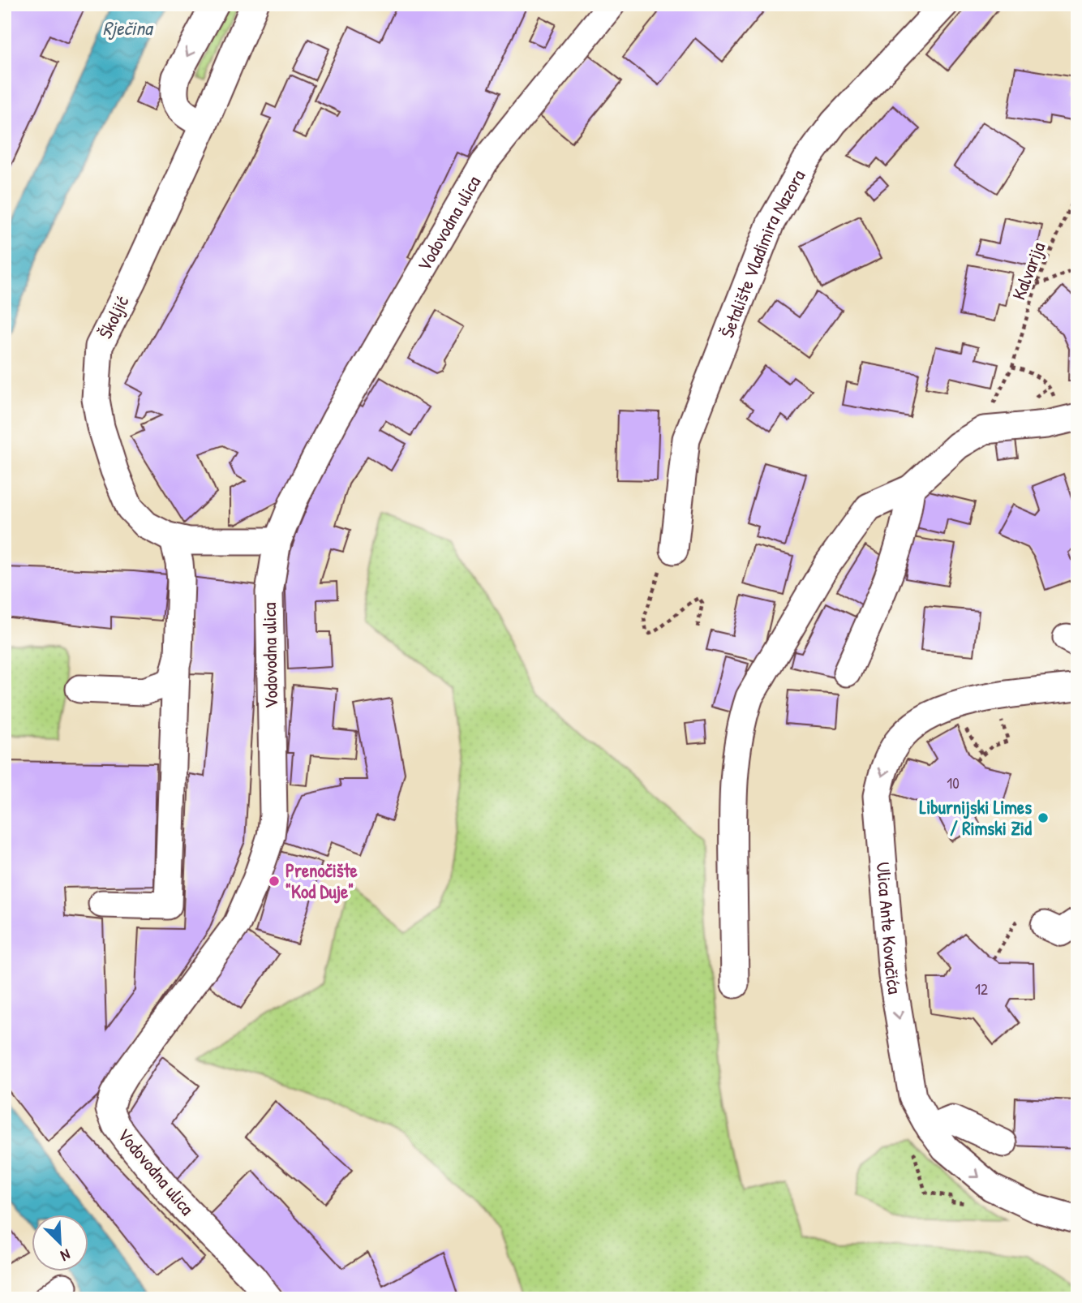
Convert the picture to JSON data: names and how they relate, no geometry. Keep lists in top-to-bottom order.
{
  "streets": {
    "street": [
      "Vodovodna ulica",
      "Šetalište Vladimira Nazora",
      "Školjić",
      "Ulica Ante Kovačića"
    ],
    "path": ["Kalvarija"]
  },
  "crossings": [
    ["Vodovodna ulica", "Školjić"]
  ],
  "water": ["Rječina"],
  "places": ["Liburnijski Limes / Rimski Zid", "Prenočište \"Kod Duje\""],
  "house_numbers": ["10", "12"],
  "north": "bottom right"
}
